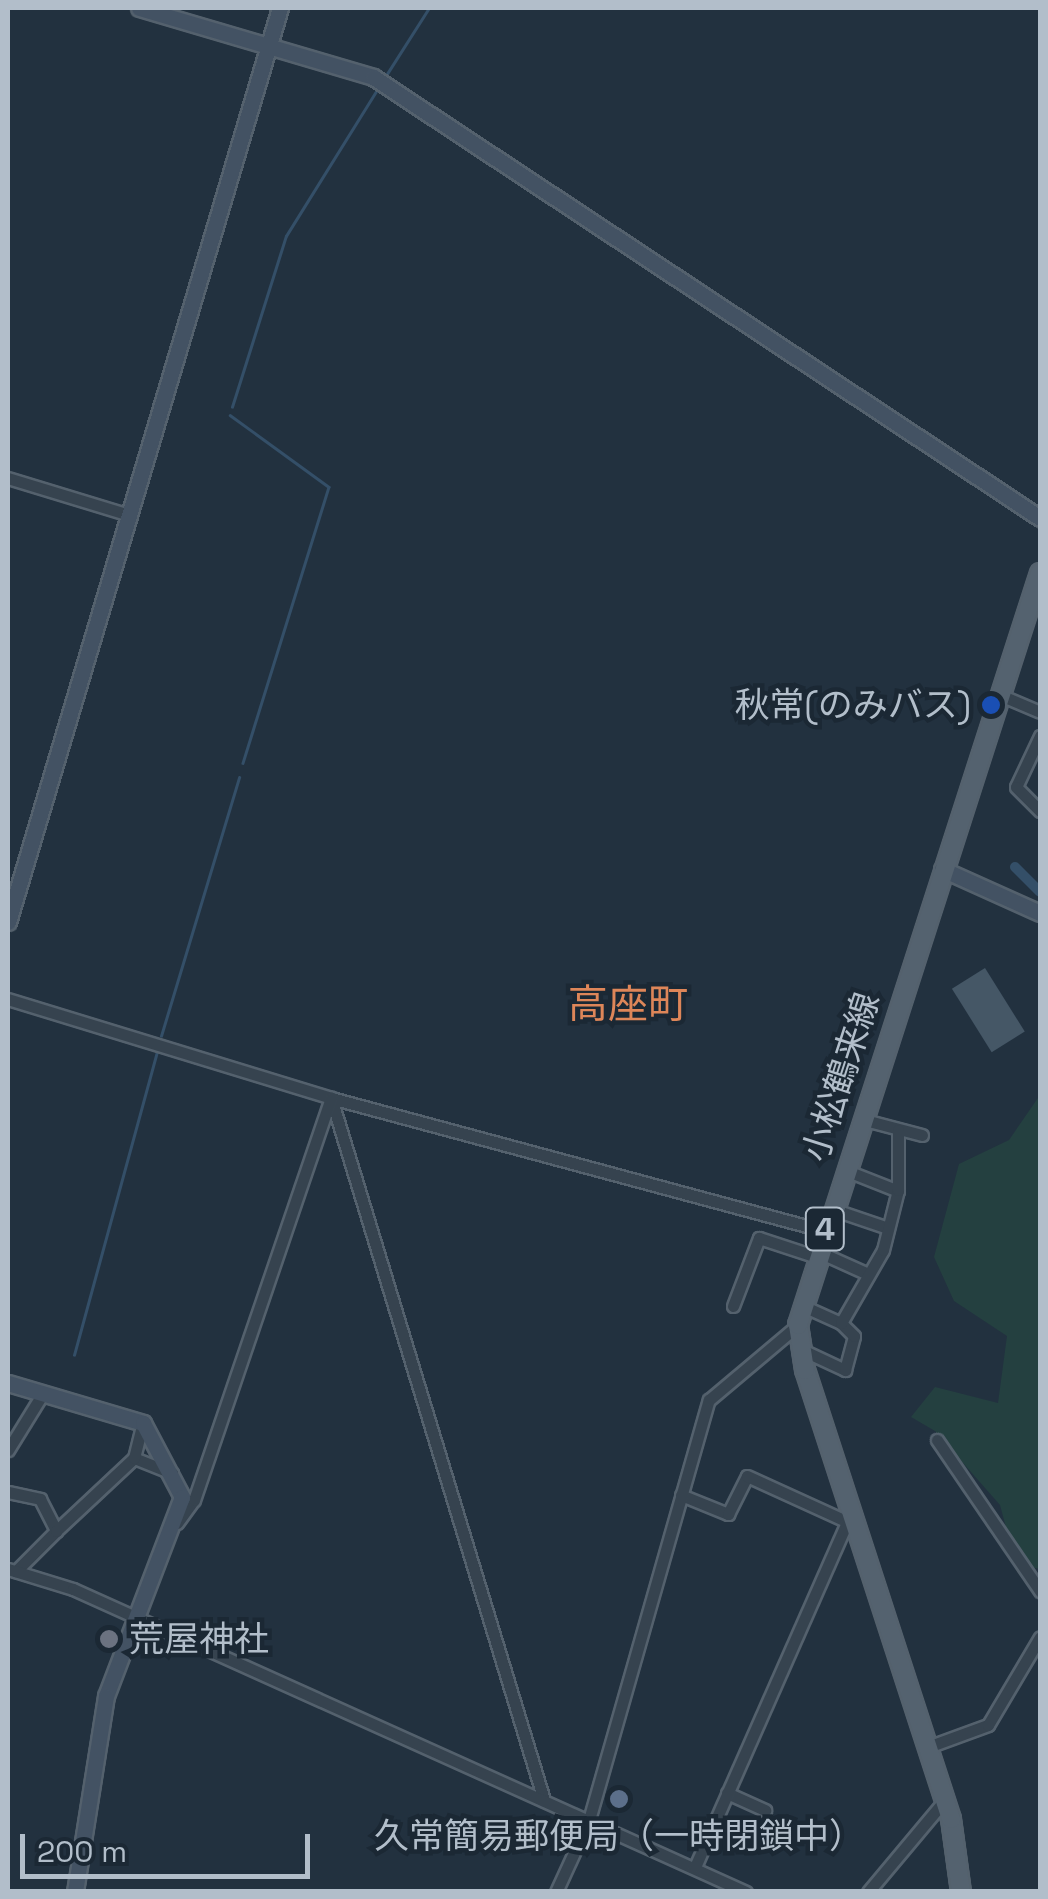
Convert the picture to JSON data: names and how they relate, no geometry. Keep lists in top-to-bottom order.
{
  "streets": {
    "main road": ["小松鶴来線", "4"]
  },
  "districts": ["高座町"],
  "places": ["秋常(のみバス)", "荒屋神社", "久常簡易郵便局（一時閉鎖中）"],
  "scale_bar": "200 m"
}
